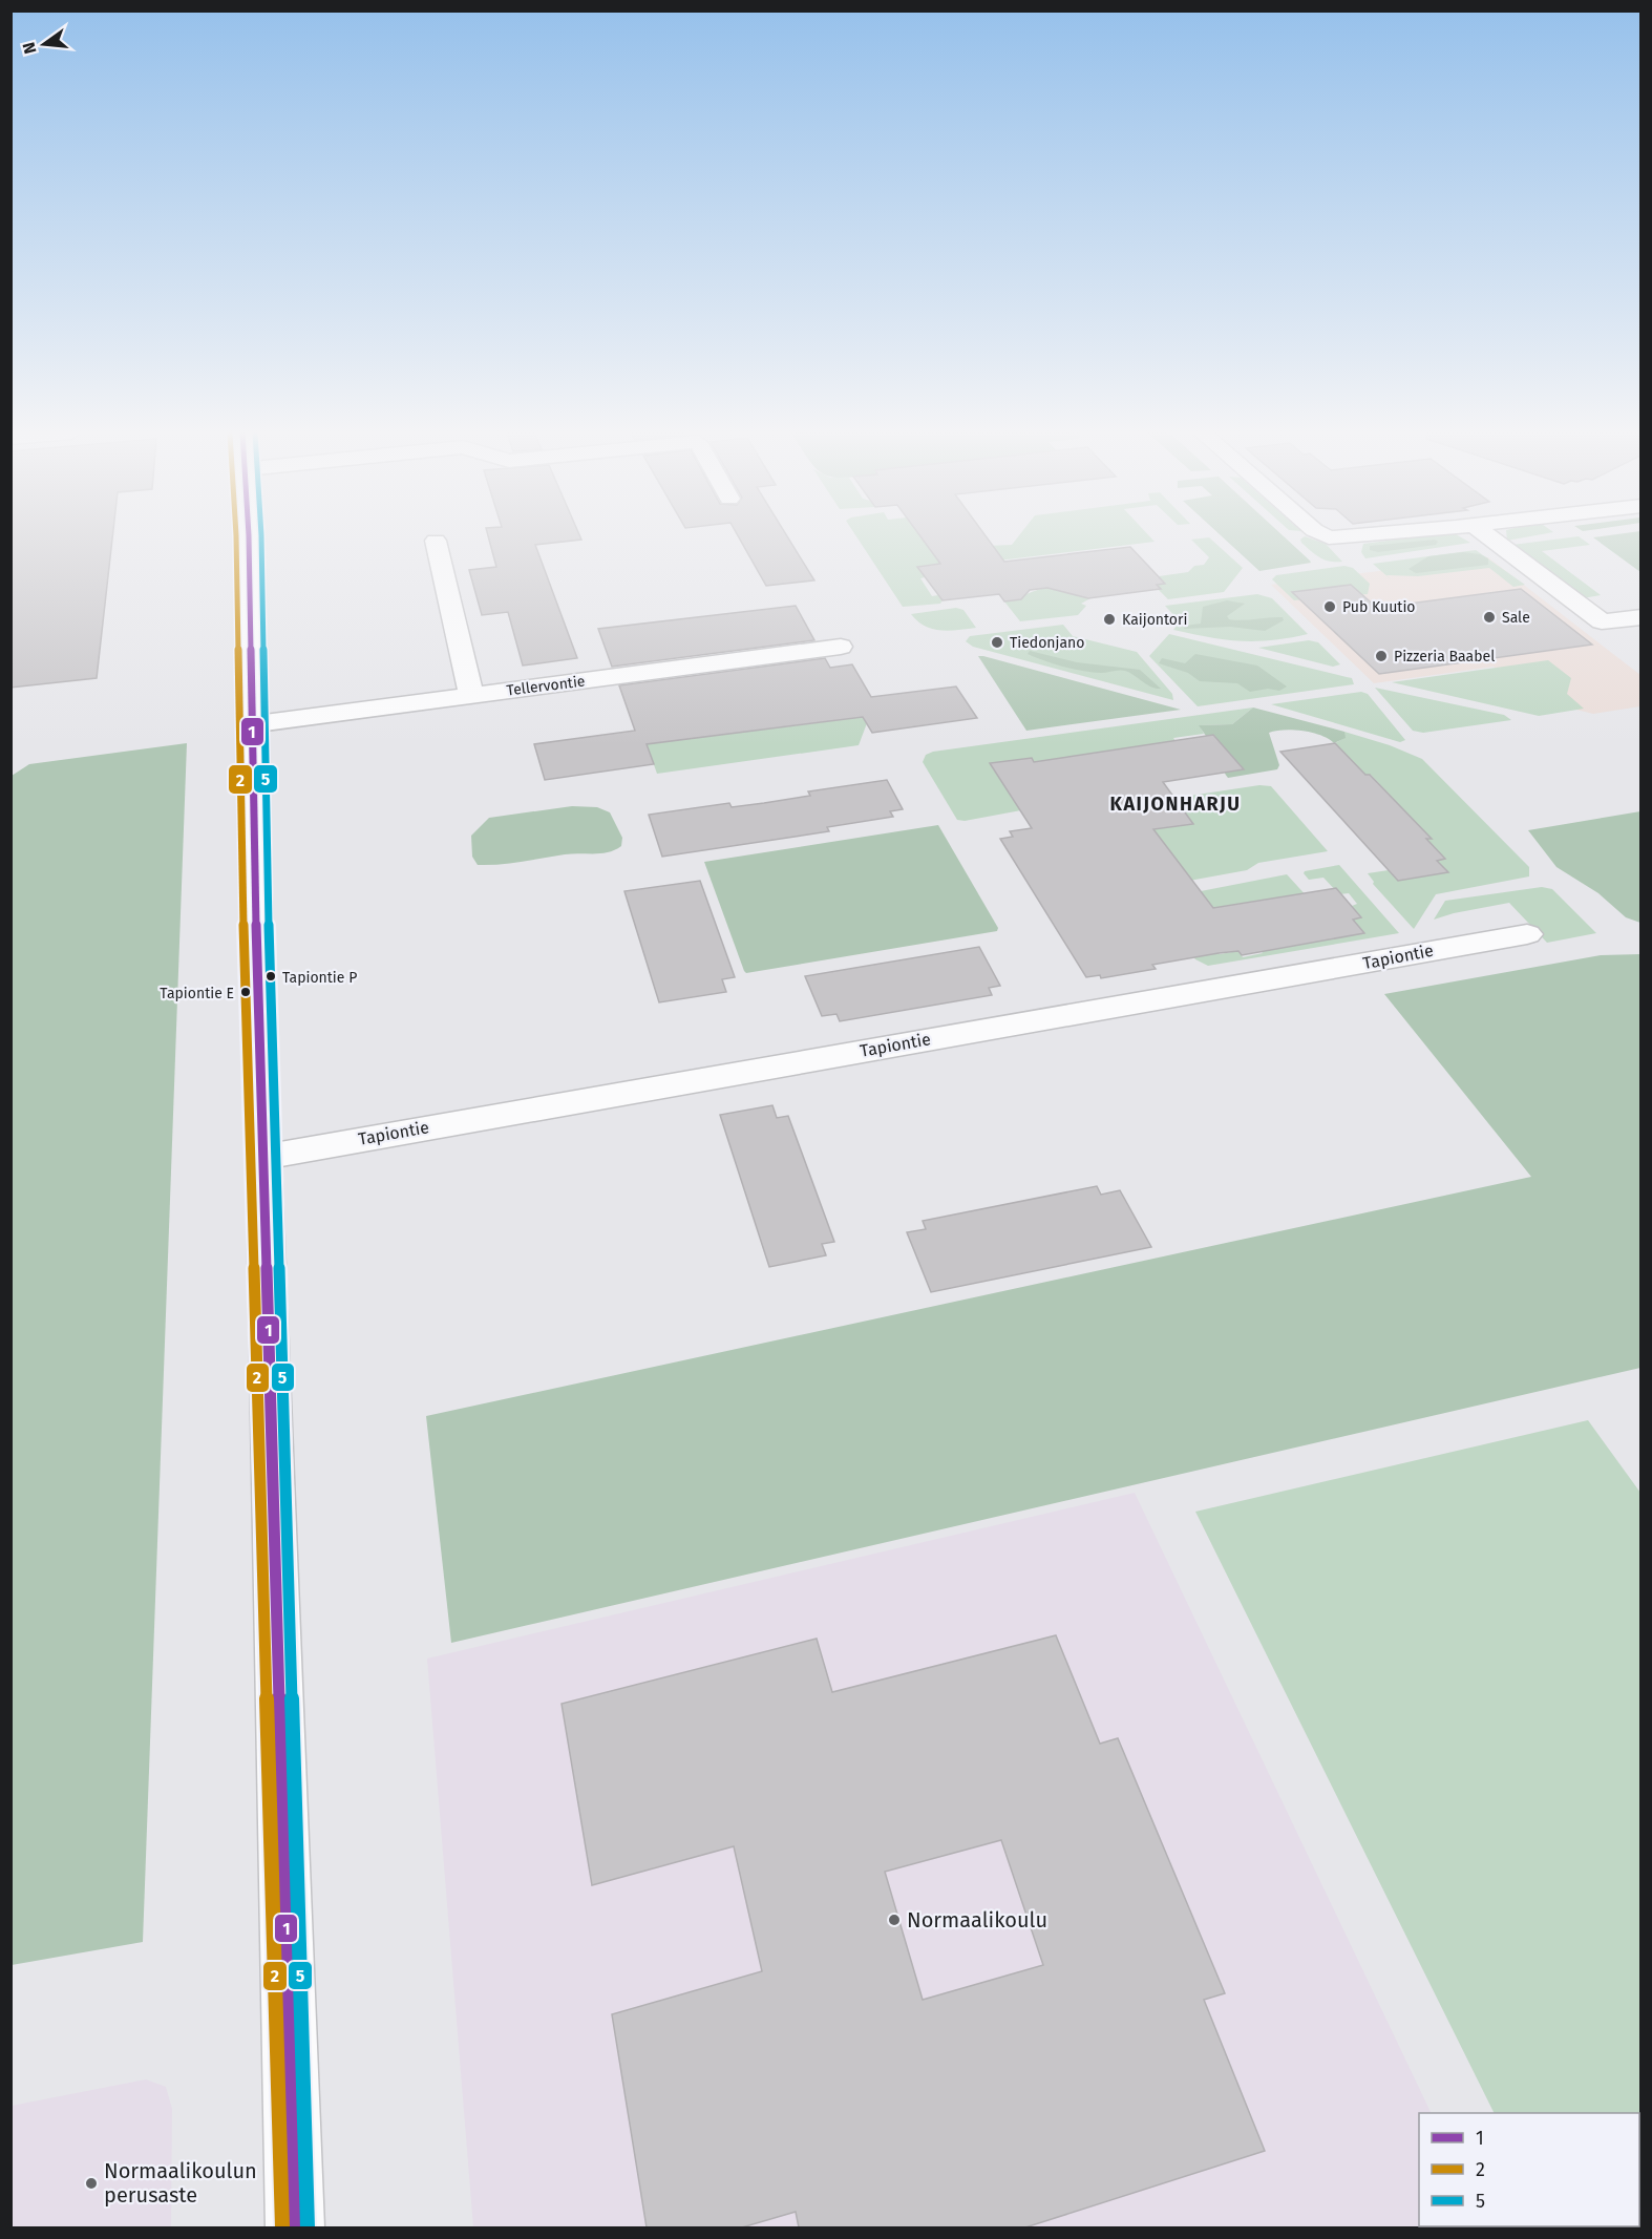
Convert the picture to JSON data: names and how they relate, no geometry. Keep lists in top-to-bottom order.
{
  "streets": {
    "street": ["Tellervontie", "Tapiontie"]
  },
  "districts": ["KAIJONHARJU"],
  "places": [
    "Pub Kuutio",
    "Sale",
    "Kaijontori",
    "Tiedonjano",
    "Pizzeria Baabel",
    "Tapiontie P",
    "Tapiontie E",
    "Normaalikoulu",
    "Normaalikoulun perusaste"
  ],
  "lines": ["transit line 1", "transit line 2", "transit line 5"],
  "legend": ["1", "2", "5"],
  "north": "left"
}
